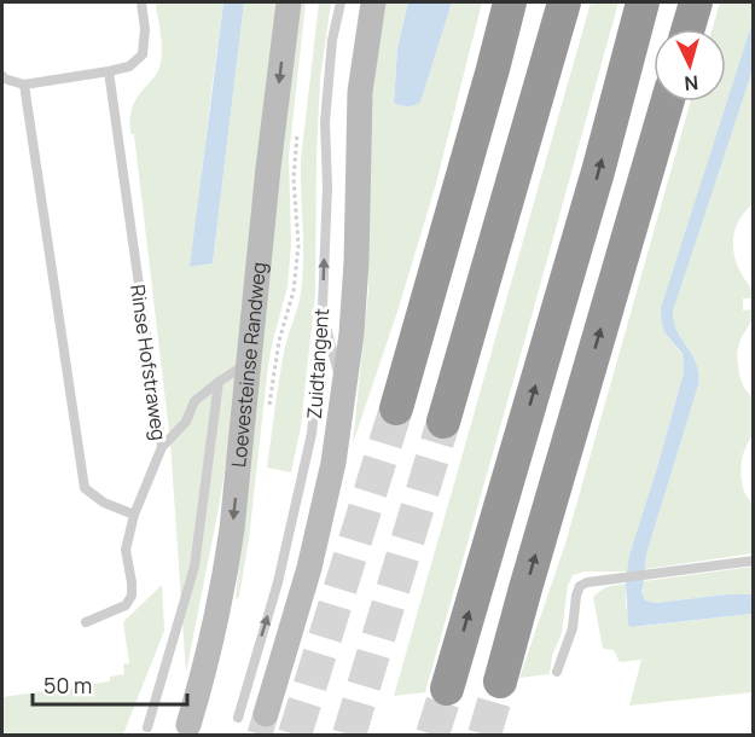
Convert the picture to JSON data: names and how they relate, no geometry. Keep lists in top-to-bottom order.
{
  "streets": {
    "street": ["Loevesteinse Randweg"],
    "lane": ["Rinse Hofstraweg", "Zuidtangent"]
  },
  "one_way": ["Zuidtangent"],
  "scale_bar": "50 m",
  "north": "bottom"
}
